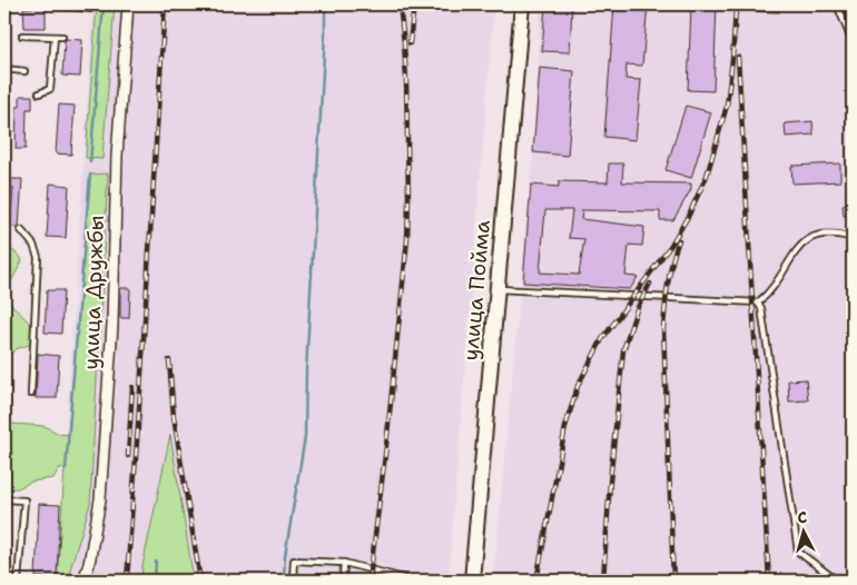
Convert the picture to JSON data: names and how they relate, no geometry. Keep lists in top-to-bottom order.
{
  "streets": {
    "main road": ["улица Пойма"],
    "street": ["улица Дружбы"]
  },
  "north": "top"
}
